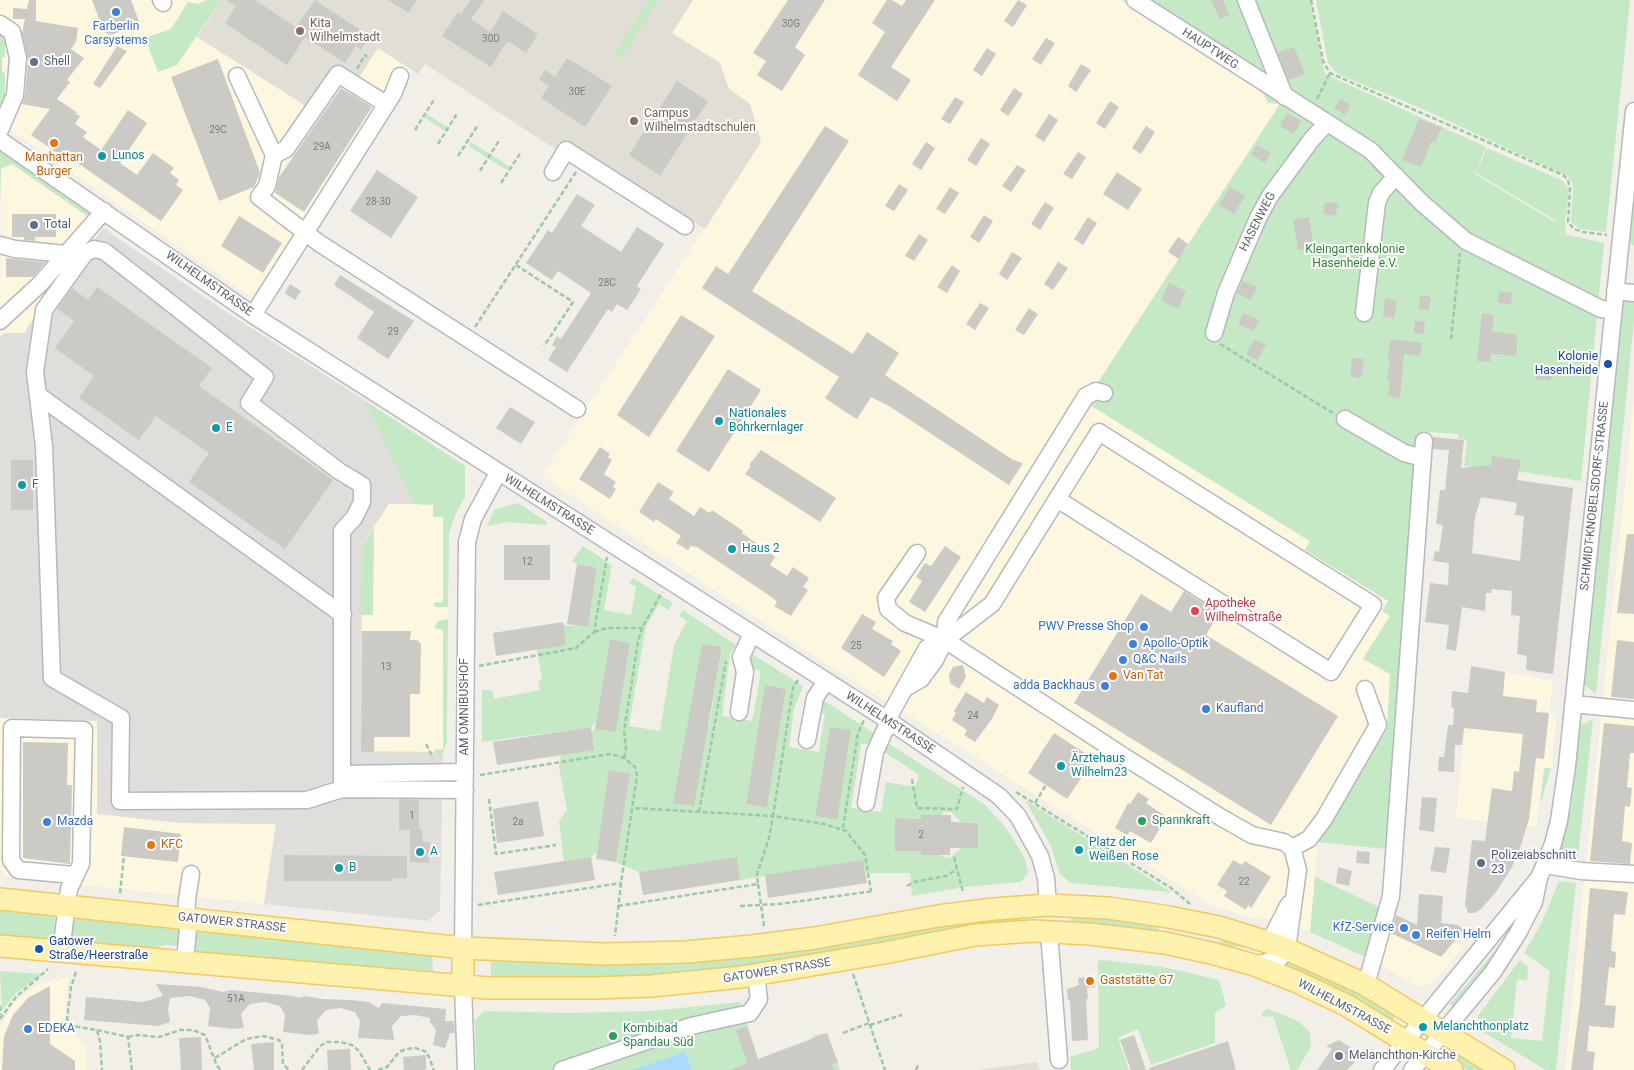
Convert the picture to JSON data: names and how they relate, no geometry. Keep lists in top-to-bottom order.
{
  "streets": {
    "main road": ["WILHELMSTRASSE", "GATOWER STRASSE"],
    "street": [
      "HAUPTWEG",
      "HASENWEG",
      "SCHMIDT-KNOBELSDORF-STRASSE",
      "AM OMNIBUSHOF"
    ]
  },
  "crossings": [
    ["HAUPTWEG", "HASENWEG"],
    ["HAUPTWEG", "SCHMIDT-KNOBELSDORF-STRASSE"],
    ["WILHELMSTRASSE", "AM OMNIBUSHOF"],
    ["WILHELMSTRASSE", "GATOWER STRASSE"],
    ["AM OMNIBUSHOF", "GATOWER STRASSE"]
  ],
  "parks": ["Kleingartenkolonie Hasenheide e.V."],
  "places": [
    "Farberlin Carsystems",
    "Kita Wilhelmstadt",
    "Shell",
    "Campus Wilhelmstadtschulen",
    "Manhattan Burger",
    "Lunos",
    "Total",
    "Kolonie Hasenheide",
    "Nationales Bohrkernlager",
    "E",
    "F",
    "Haus 2",
    "Apotheke Wilhelmstraße",
    "PWV Presse Shop",
    "Apollo-Optik",
    "Q&C Nails",
    "Van Tat",
    "adda Backhaus",
    "Kaufland",
    "Ärztehaus Wilhelm23",
    "Spannkraft",
    "Mazda",
    "KFC",
    "Platz der Weißen Rose",
    "A",
    "Polizeiabschnitt 23",
    "B",
    "KfZ-Service",
    "Reifen Helm",
    "Gatower Straße/Heerstraße",
    "Gaststätte G7",
    "Melanchthonplatz",
    "EDEKA",
    "Kombibad Spandau Süd",
    "Melanchthon-Kirche"
  ],
  "house_numbers": [
    "30G",
    "30D",
    "30E",
    "29C",
    "29A",
    "28-30",
    "28C",
    "29",
    "12",
    "25",
    "13",
    "24",
    "1",
    "2a",
    "2",
    "22",
    "51A"
  ]
}
